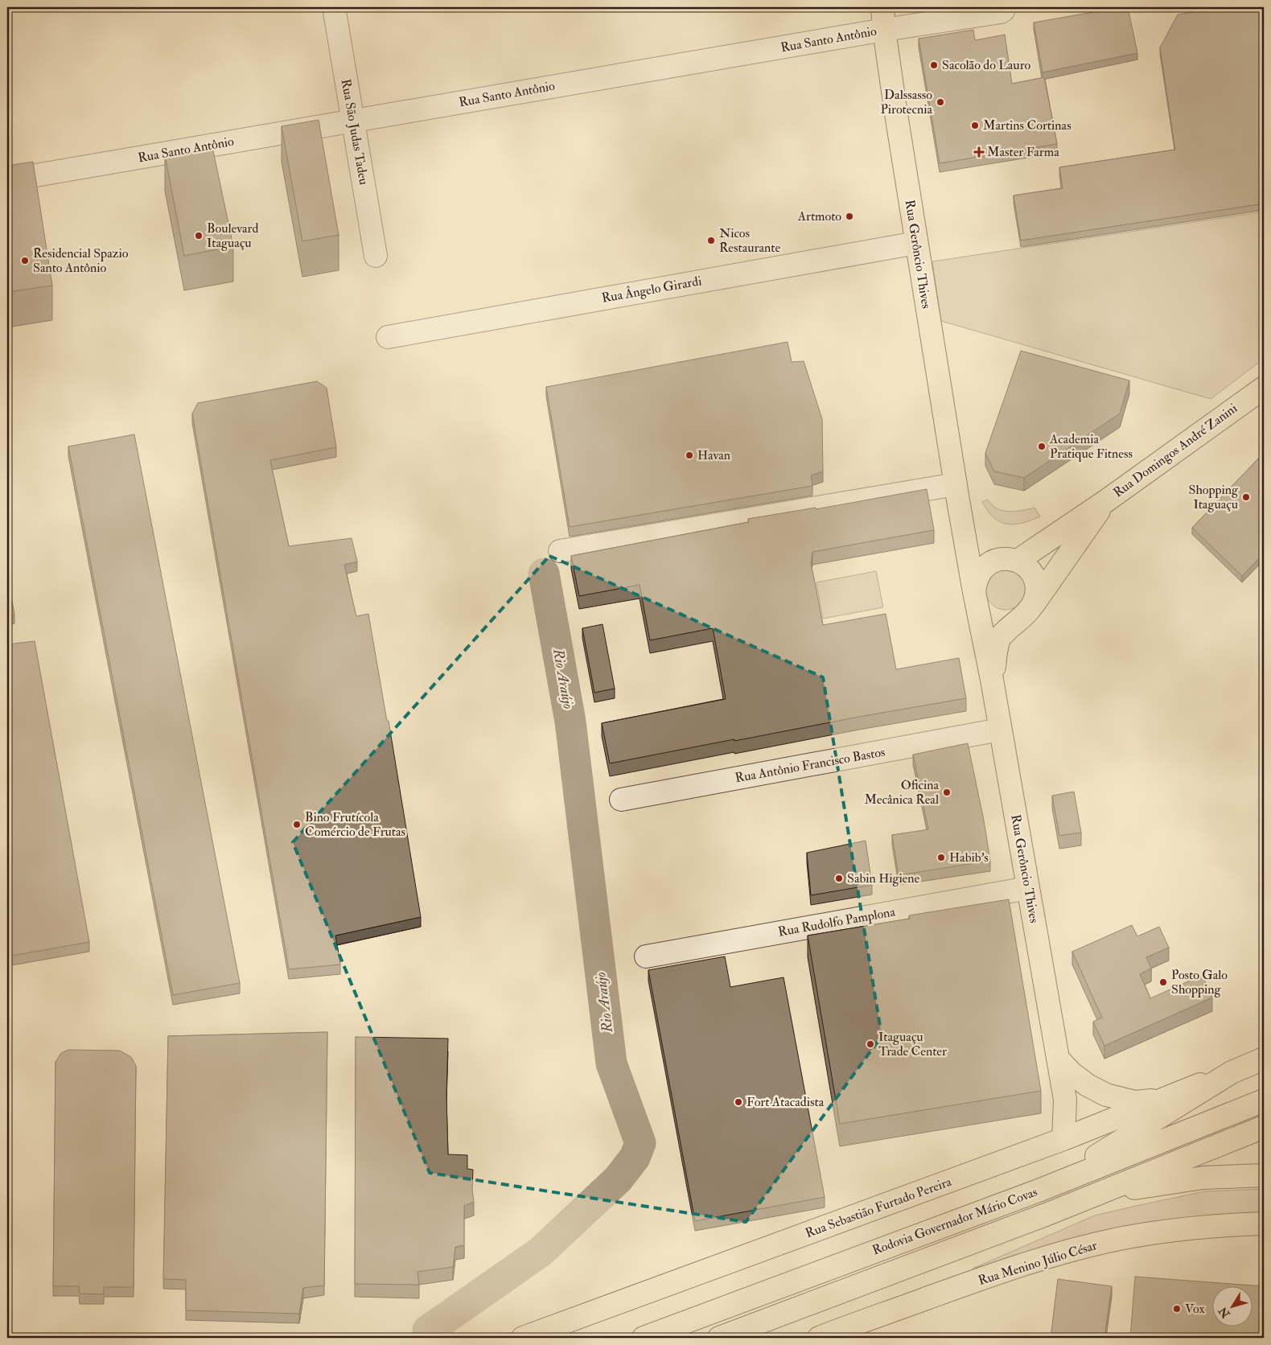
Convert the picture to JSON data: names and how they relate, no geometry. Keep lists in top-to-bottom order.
{
  "streets": {
    "main road": [
      "Rua Gerôncio Thives",
      "Rua Domingos André Zanini",
      "Rua Sebastião Furtado Pereira",
      "Rodovia Governador Mário Covas",
      "Rua Menino Júlio César"
    ],
    "street": [
      "Rua Santo Antônio",
      "Rua São Judas Tadeu",
      "Rua Ângelo Girardi",
      "Rua Antônio Francisco Bastos",
      "Rua Rudolfo Pamplona"
    ]
  },
  "crossings": [
    ["Rua Santo Antônio", "Rua São Judas Tadeu"],
    ["Rua Santo Antônio", "Rua Gerôncio Thives"],
    ["Rua Gerôncio Thives", "Rua Ângelo Girardi"],
    ["Rua Gerôncio Thives", "Rua Domingos André Zanini"],
    ["Rua Gerôncio Thives", "Rua Antônio Francisco Bastos"],
    ["Rua Gerôncio Thives", "Rua Rudolfo Pamplona"],
    ["Rua Gerôncio Thives", "Rua Sebastião Furtado Pereira"]
  ],
  "water": ["Rio Araújo"],
  "places": {
    "other": [
      "Sacolão do Lauro",
      "Dalssasso Pirotecnia",
      "Martins Cortinas",
      "Artmoto",
      "Boulevard Itaguaçu",
      "Nicos Restaurante",
      "Residencial Spazio Santo Antônio",
      "Academia Pratique Fitness",
      "Havan",
      "Shopping Itaguaçu",
      "Oficina Mecânica Real",
      "Bino Frutícola Comércio de Frutas",
      "Habib's",
      "Sabin Higiene",
      "Posto Galo Shopping",
      "Itaguaçu Trade Center",
      "Fort Atacadista",
      "Vox"
    ],
    "health": ["Master Farma"]
  },
  "north": "bottom left"
}
